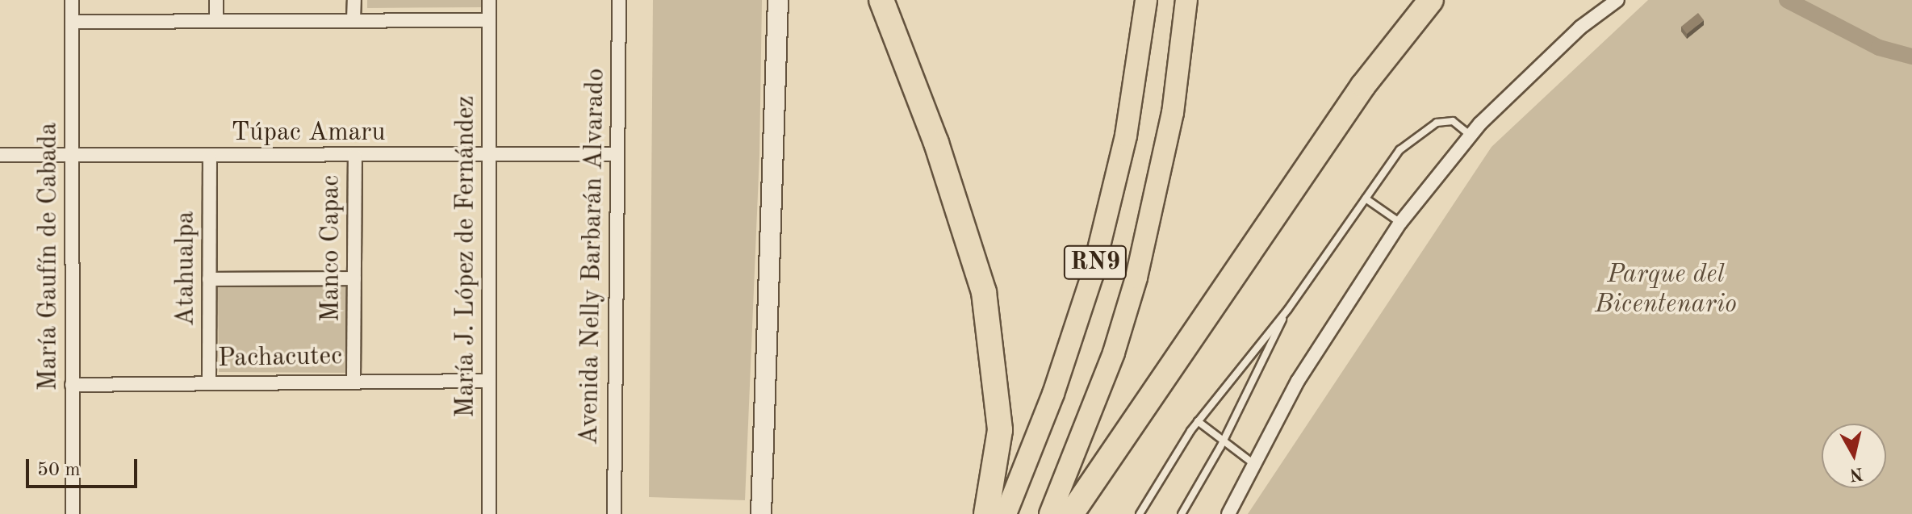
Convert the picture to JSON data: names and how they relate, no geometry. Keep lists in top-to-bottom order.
{
  "streets": {
    "main road": ["RN9"],
    "street": [
      "Túpac Amaru",
      "Manco Capac",
      "María Gaufín de Cabada",
      "María J. López de Fernández",
      "Avenida Nelly Barbarán Alvarado",
      "Atahualpa",
      "Pachacutec"
    ]
  },
  "crossings": [
    ["Túpac Amaru", "Manco Capac"],
    ["Túpac Amaru", "María Gaufín de Cabada"],
    ["Túpac Amaru", "María J. López de Fernández"],
    ["Túpac Amaru", "Avenida Nelly Barbarán Alvarado"],
    ["Túpac Amaru", "Atahualpa"],
    ["Manco Capac", "Pachacutec"],
    ["María Gaufín de Cabada", "Pachacutec"],
    ["María J. López de Fernández", "Pachacutec"],
    ["Atahualpa", "Pachacutec"]
  ],
  "parks": ["Parque del Bicentenario"],
  "scale_bar": "50 m",
  "north": "bottom"
}
